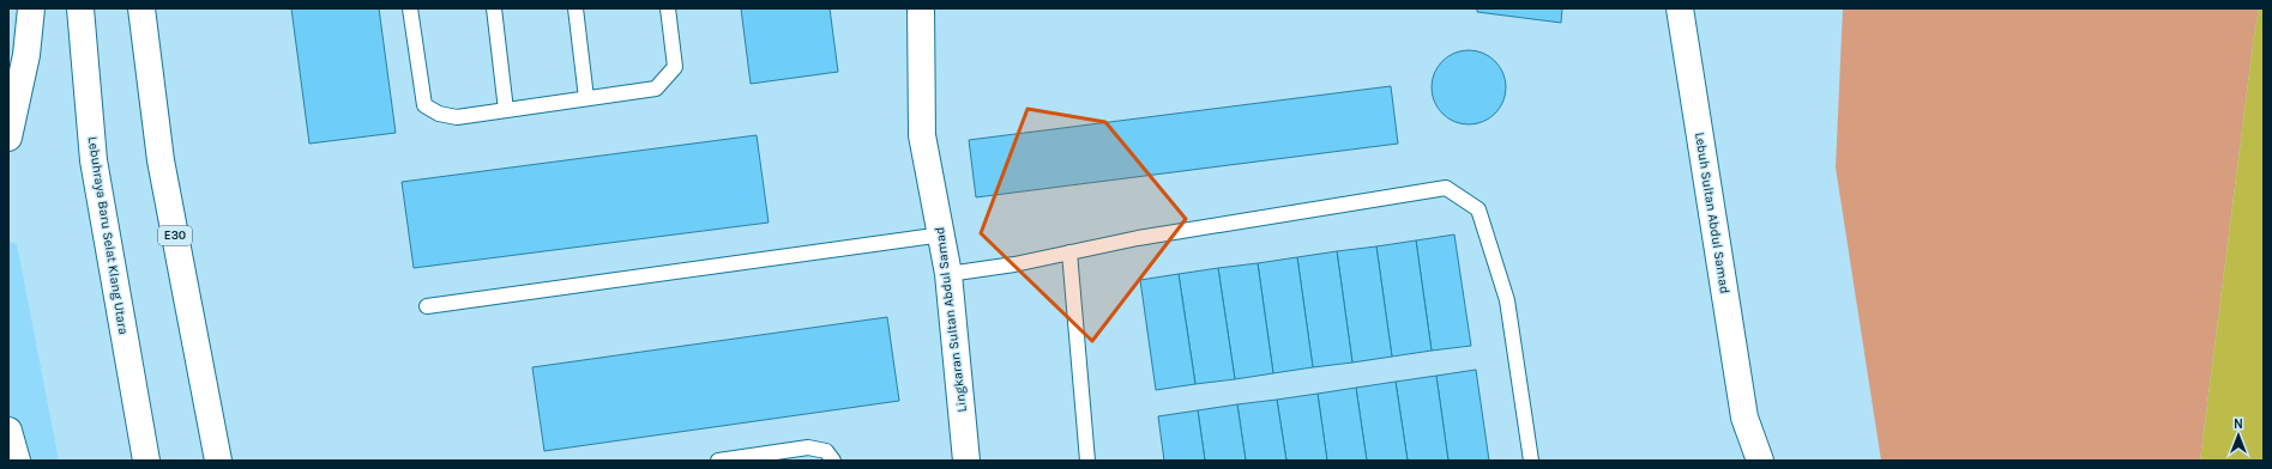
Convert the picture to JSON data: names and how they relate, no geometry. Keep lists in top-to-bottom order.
{
  "streets": {
    "main road": [
      "Lebuh Sultan Abdul Samad",
      "Lebuhraya Baru Selat Klang Utara",
      "E30",
      "Lingkaran Sultan Abdul Samad"
    ]
  },
  "north": "top"
}
